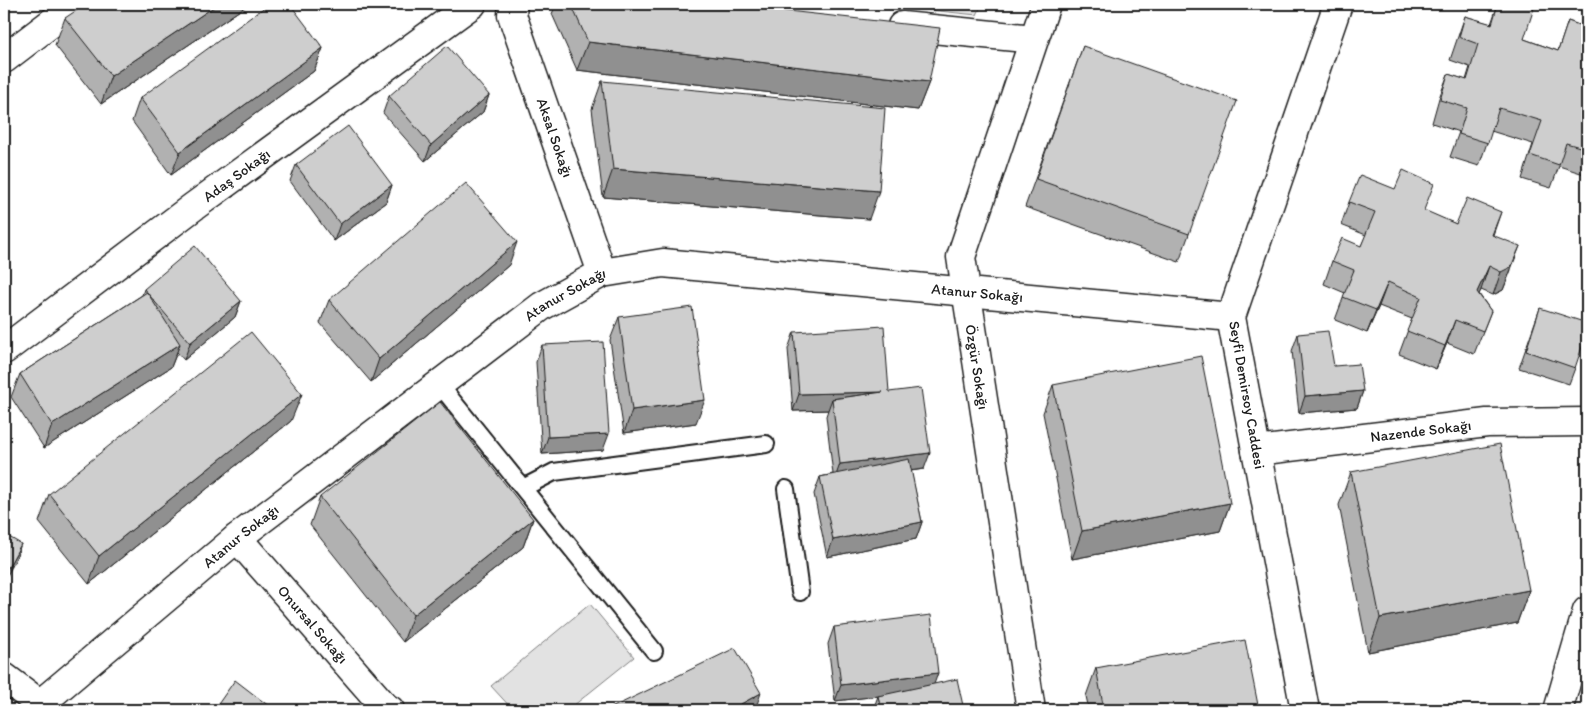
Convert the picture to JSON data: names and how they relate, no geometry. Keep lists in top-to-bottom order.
{
  "streets": {
    "street": [
      "Aksal Sokağı",
      "Adaş Sokağı",
      "Atanur Sokağı",
      "Özgür Sokağı",
      "Seyfi Demirsoy Caddesi",
      "Nazende Sokağı",
      "Onursal Sokağı"
    ]
  },
  "crossings": [
    ["Aksal Sokağı", "Atanur Sokağı"],
    ["Atanur Sokağı", "Özgür Sokağı"],
    ["Atanur Sokağı", "Seyfi Demirsoy Caddesi"],
    ["Atanur Sokağı", "Onursal Sokağı"],
    ["Seyfi Demirsoy Caddesi", "Nazende Sokağı"]
  ]
}
